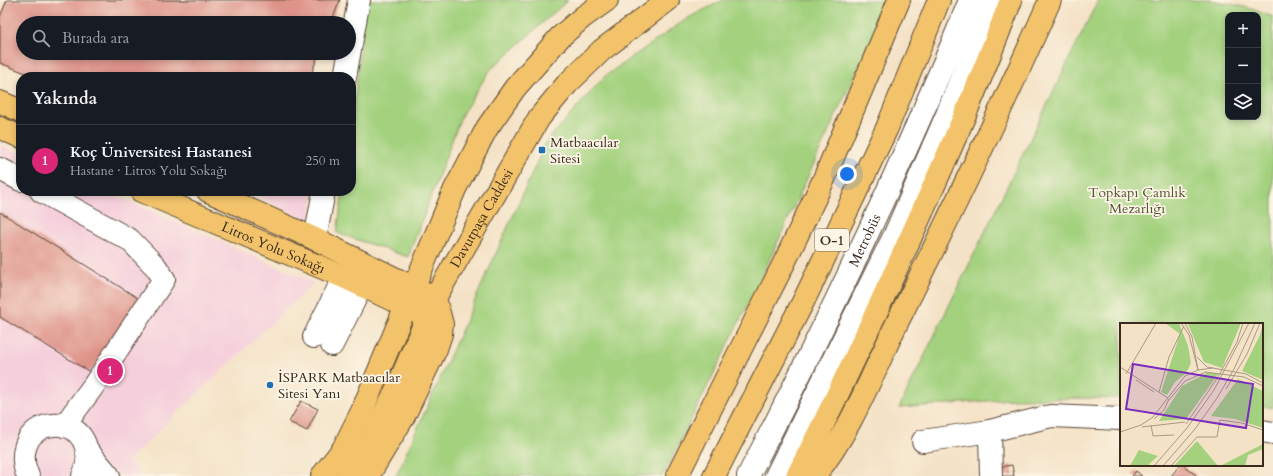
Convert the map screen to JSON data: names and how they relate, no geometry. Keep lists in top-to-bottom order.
{
  "streets": {
    "main road": ["Davutpaşa Caddesi", "O-1", "Litros Yolu Sokağı"],
    "street": ["Metrobüs"]
  },
  "crossings": [
    ["Davutpaşa Caddesi", "Litros Yolu Sokağı"]
  ],
  "parks": ["Topkapı Çamlık Mezarlığı"],
  "places": {
    "transit": ["Matbaacılar Sitesi"],
    "other": ["İSPARK Matbaacılar Sitesi Yanı"]
  },
  "page": {
    "map_buttons": ["+", "−"],
    "search": "Burada ara",
    "heading": "Yakında",
    "list": [
      {
        "mark": "1",
        "name": "Koç Üniversitesi Hastanesi",
        "note": "Hastane · Litros Yolu Sokağı",
        "value": "250 m"
      }
    ],
    "pins": "1"
  }
}
